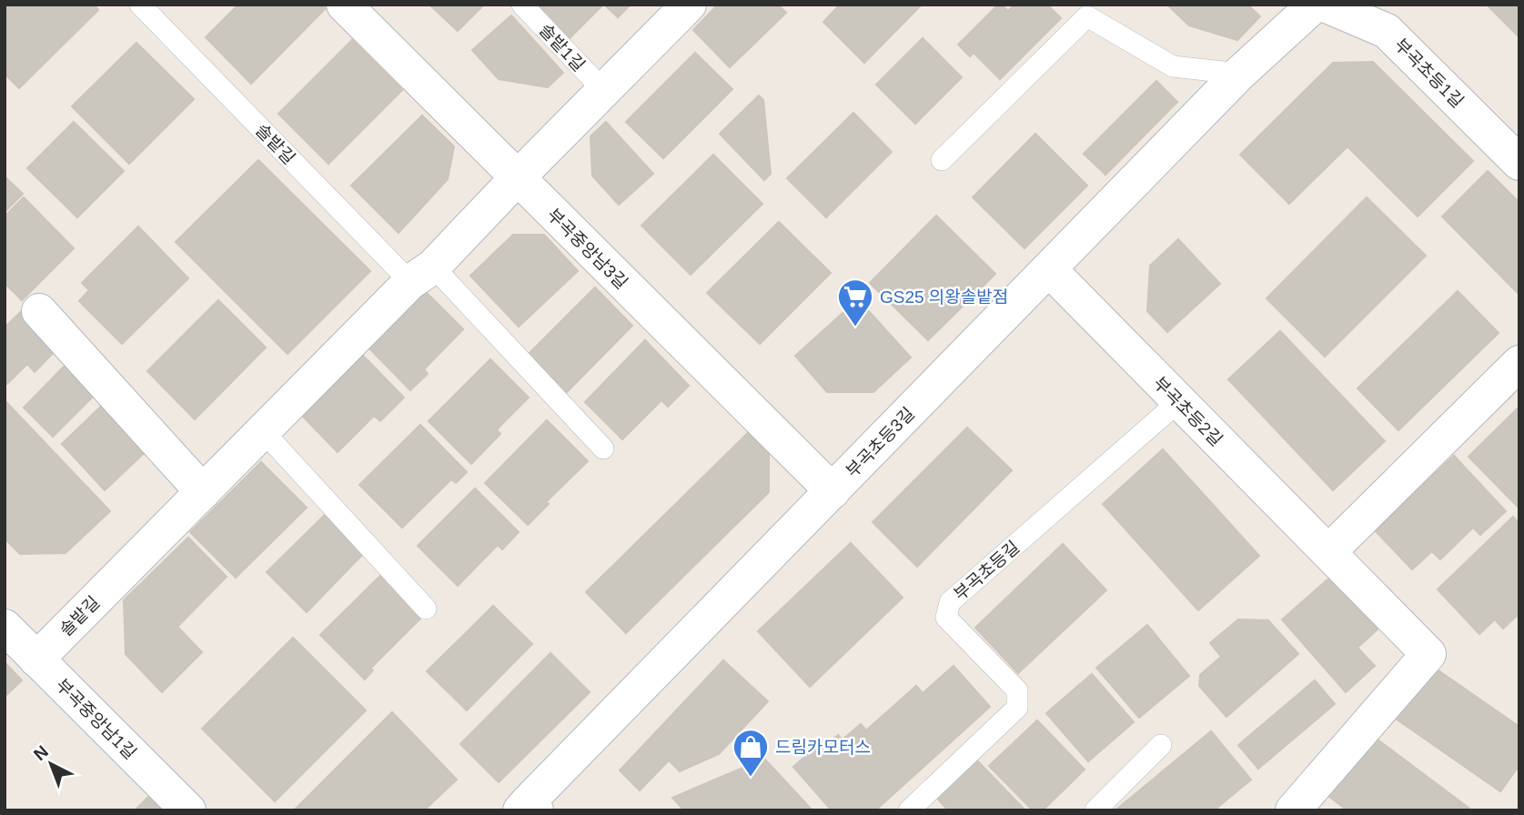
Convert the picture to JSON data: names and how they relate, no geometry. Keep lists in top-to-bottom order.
{
  "streets": {
    "street": [
      "부곡초등1길",
      "솔밭길",
      "부곡중앙남3길",
      "부곡초등2길",
      "부곡초등3길",
      "부곡중앙남1길"
    ],
    "lane": ["솔밭1길", "부곡초등길"]
  },
  "crossings": [
    ["솔밭1길", "솔밭길"],
    ["솔밭길", "부곡중앙남3길"],
    ["솔밭길", "부곡중앙남1길"],
    ["부곡중앙남3길", "부곡초등3길"],
    ["부곡초등2길", "부곡초등3길"],
    ["부곡초등2길", "부곡초등길"]
  ],
  "places": {
    "supermarket": ["GS25 의왕솔밭점"],
    "shop": ["드림카모터스"]
  },
  "north": "top left"
}
